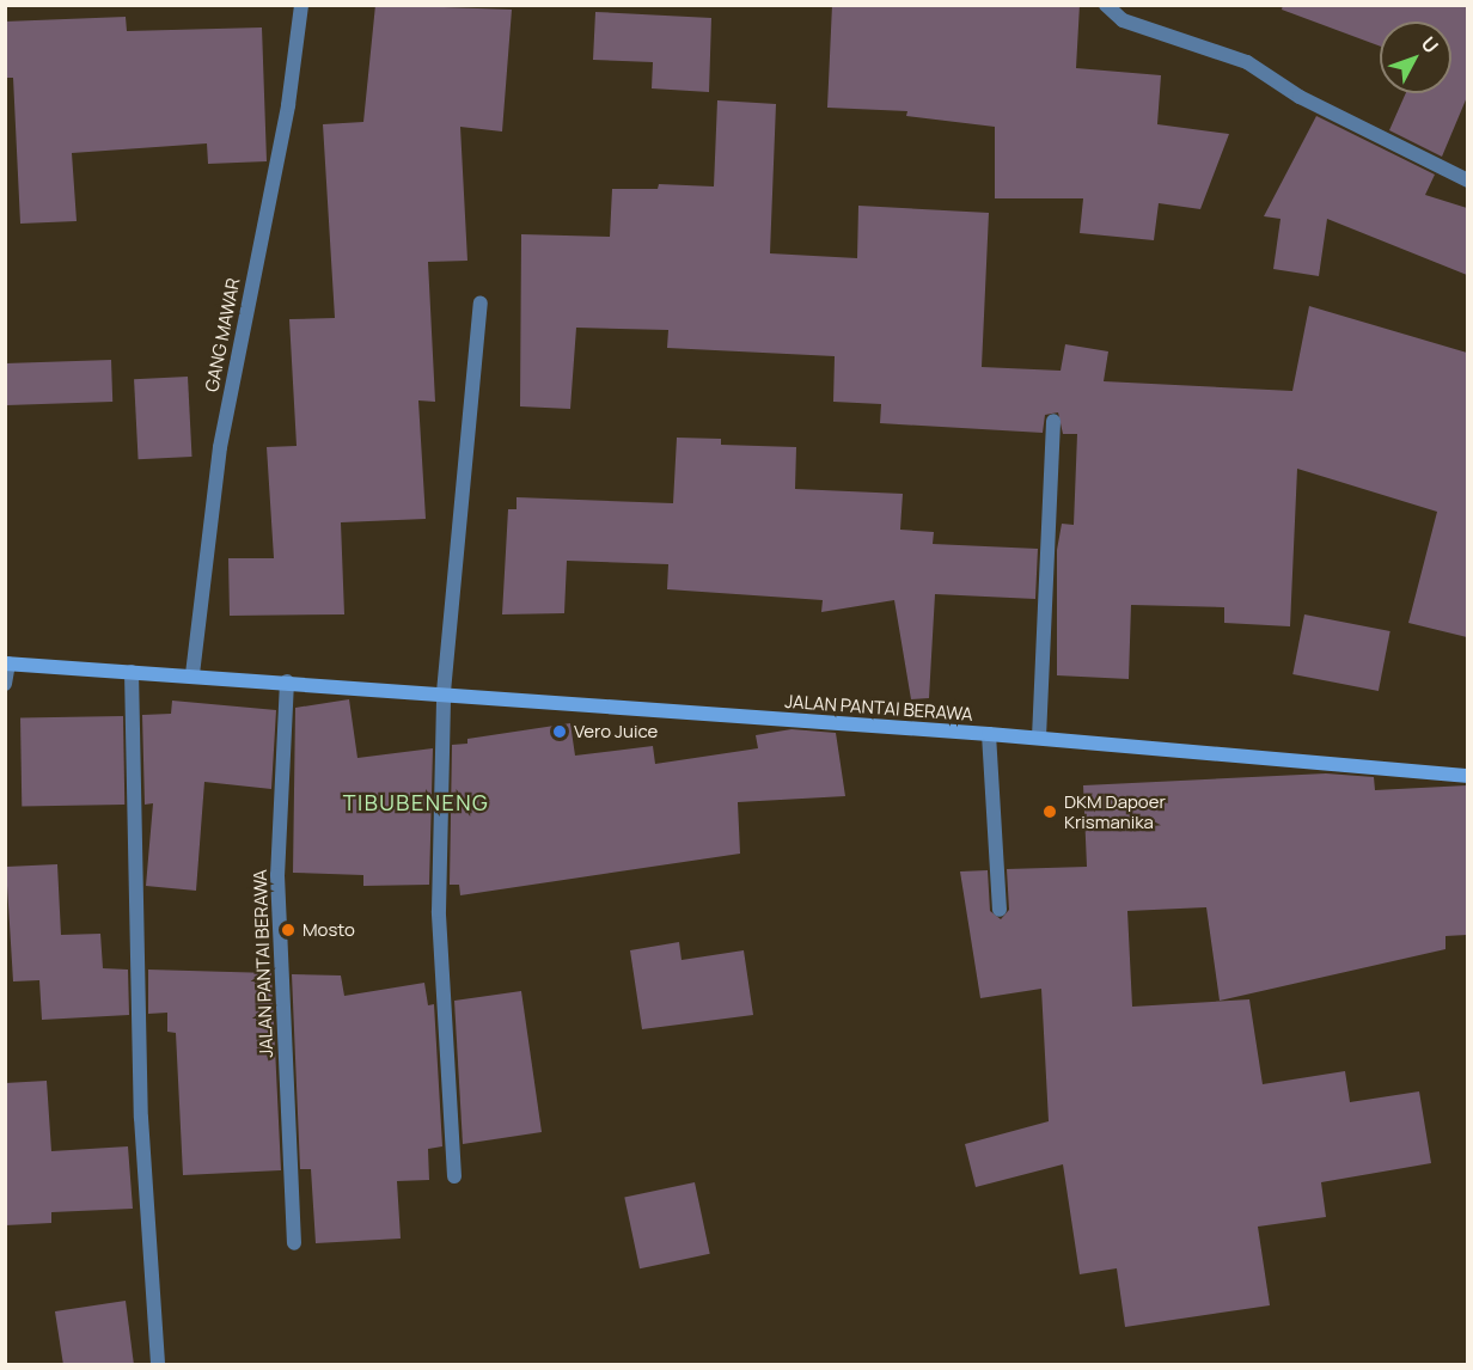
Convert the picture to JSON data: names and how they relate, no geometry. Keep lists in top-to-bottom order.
{
  "streets": {
    "street": ["GANG MAWAR", "JALAN PANTAI BERAWA"]
  },
  "crossings": [
    ["GANG MAWAR", "JALAN PANTAI BERAWA"]
  ],
  "districts": ["TIBUBENENG"],
  "places": ["Vero Juice", "DKM Dapoer Krismanika", "Mosto"],
  "north": "top right"
}
